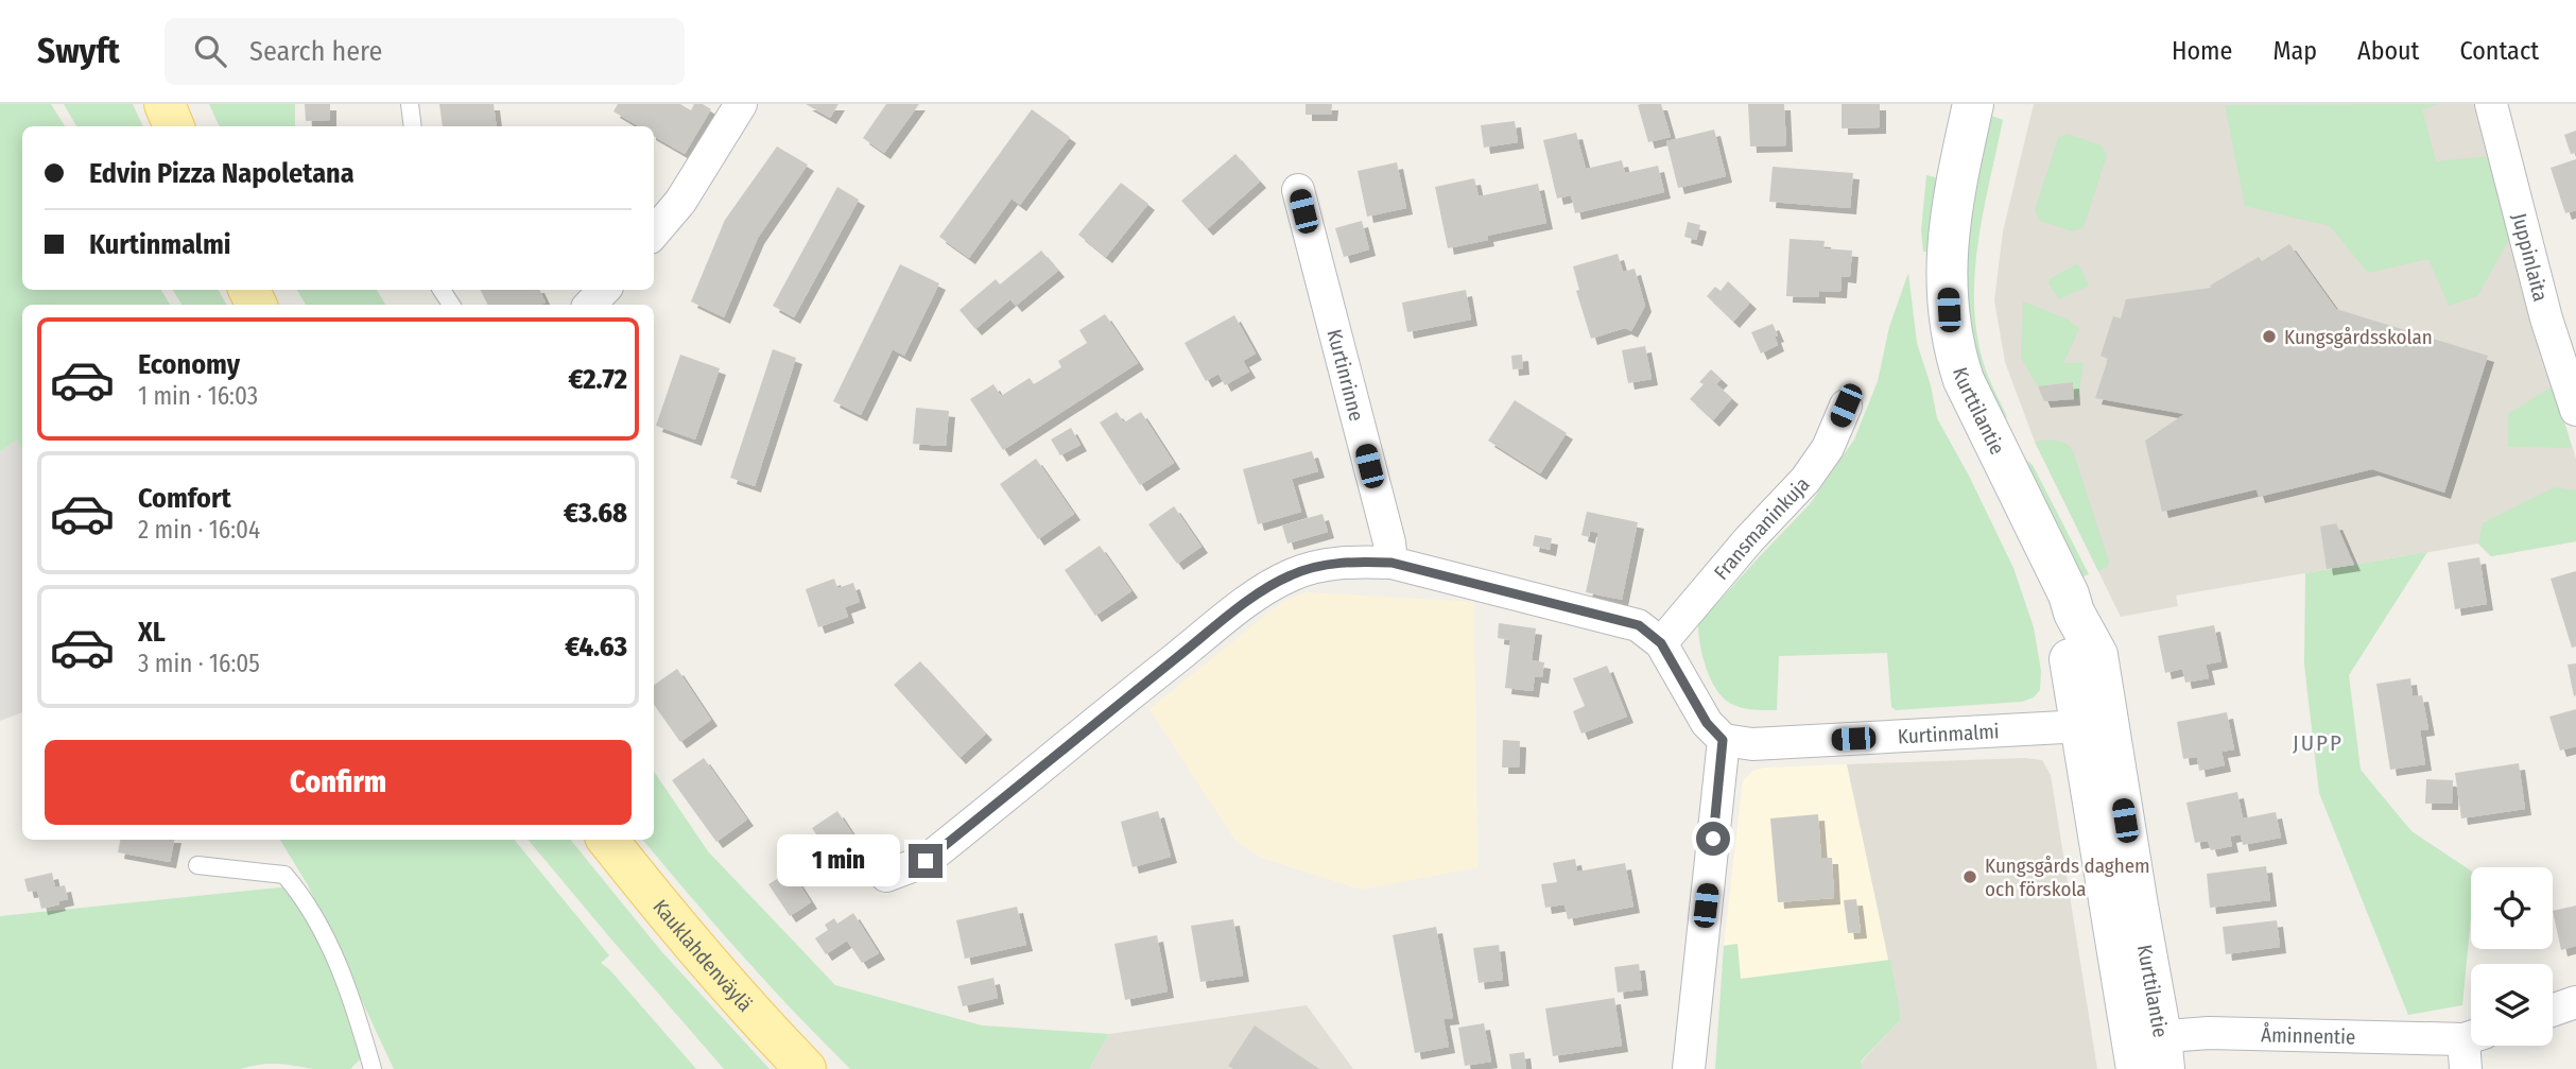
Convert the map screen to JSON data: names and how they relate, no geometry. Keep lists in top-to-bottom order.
{
  "streets": {
    "main road": ["Kauklahdenväylä"],
    "street": [
      "Juppinlaita",
      "Kurtinrinne",
      "Kurttilantie",
      "Fransmaninkuja",
      "Kurtinmalmi",
      "Åminnentie"
    ]
  },
  "crossings": [
    ["Kurttilantie", "Kurtinmalmi"],
    ["Kurttilantie", "Åminnentie"]
  ],
  "districts": ["JUPP"],
  "places": ["Kungsgårdsskolan", "Kungsgårds daghem och förskola"],
  "page": {
    "header": "Swyft",
    "search": "Search here",
    "nav": [
      "Home",
      "Map",
      "About",
      "Contact"
    ],
    "banner": ["Edvin Pizza Napoletana", "Kurtinmalmi"],
    "list": [
      {
        "name": "Economy",
        "note": "1 min · 16:03",
        "value": "€2.72"
      },
      {
        "name": "Comfort",
        "note": "2 min · 16:04",
        "value": "€3.68"
      },
      {
        "name": "XL",
        "note": "3 min · 16:05",
        "value": "€4.63"
      }
    ],
    "buttons": "Confirm",
    "bubble": "1 min"
  }
}
